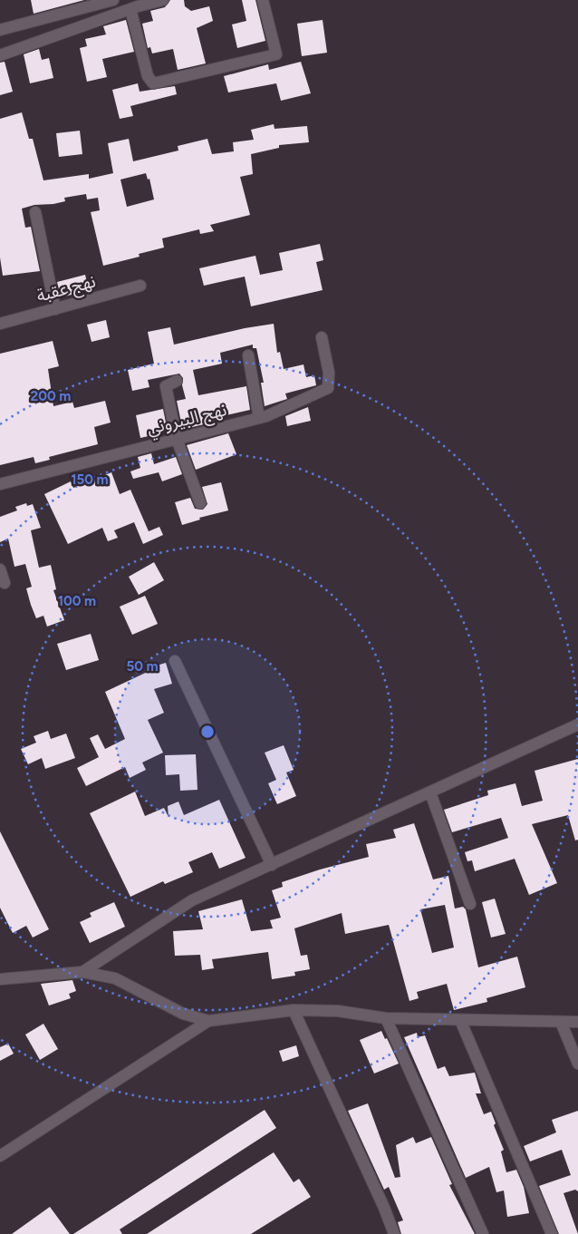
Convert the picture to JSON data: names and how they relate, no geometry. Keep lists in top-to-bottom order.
{
  "streets": {
    "street": ["نهج عقبة", "نهج البيروني"]
  },
  "rings": [
    "200 m",
    "150 m",
    "100 m",
    "50 m"
  ]
}
